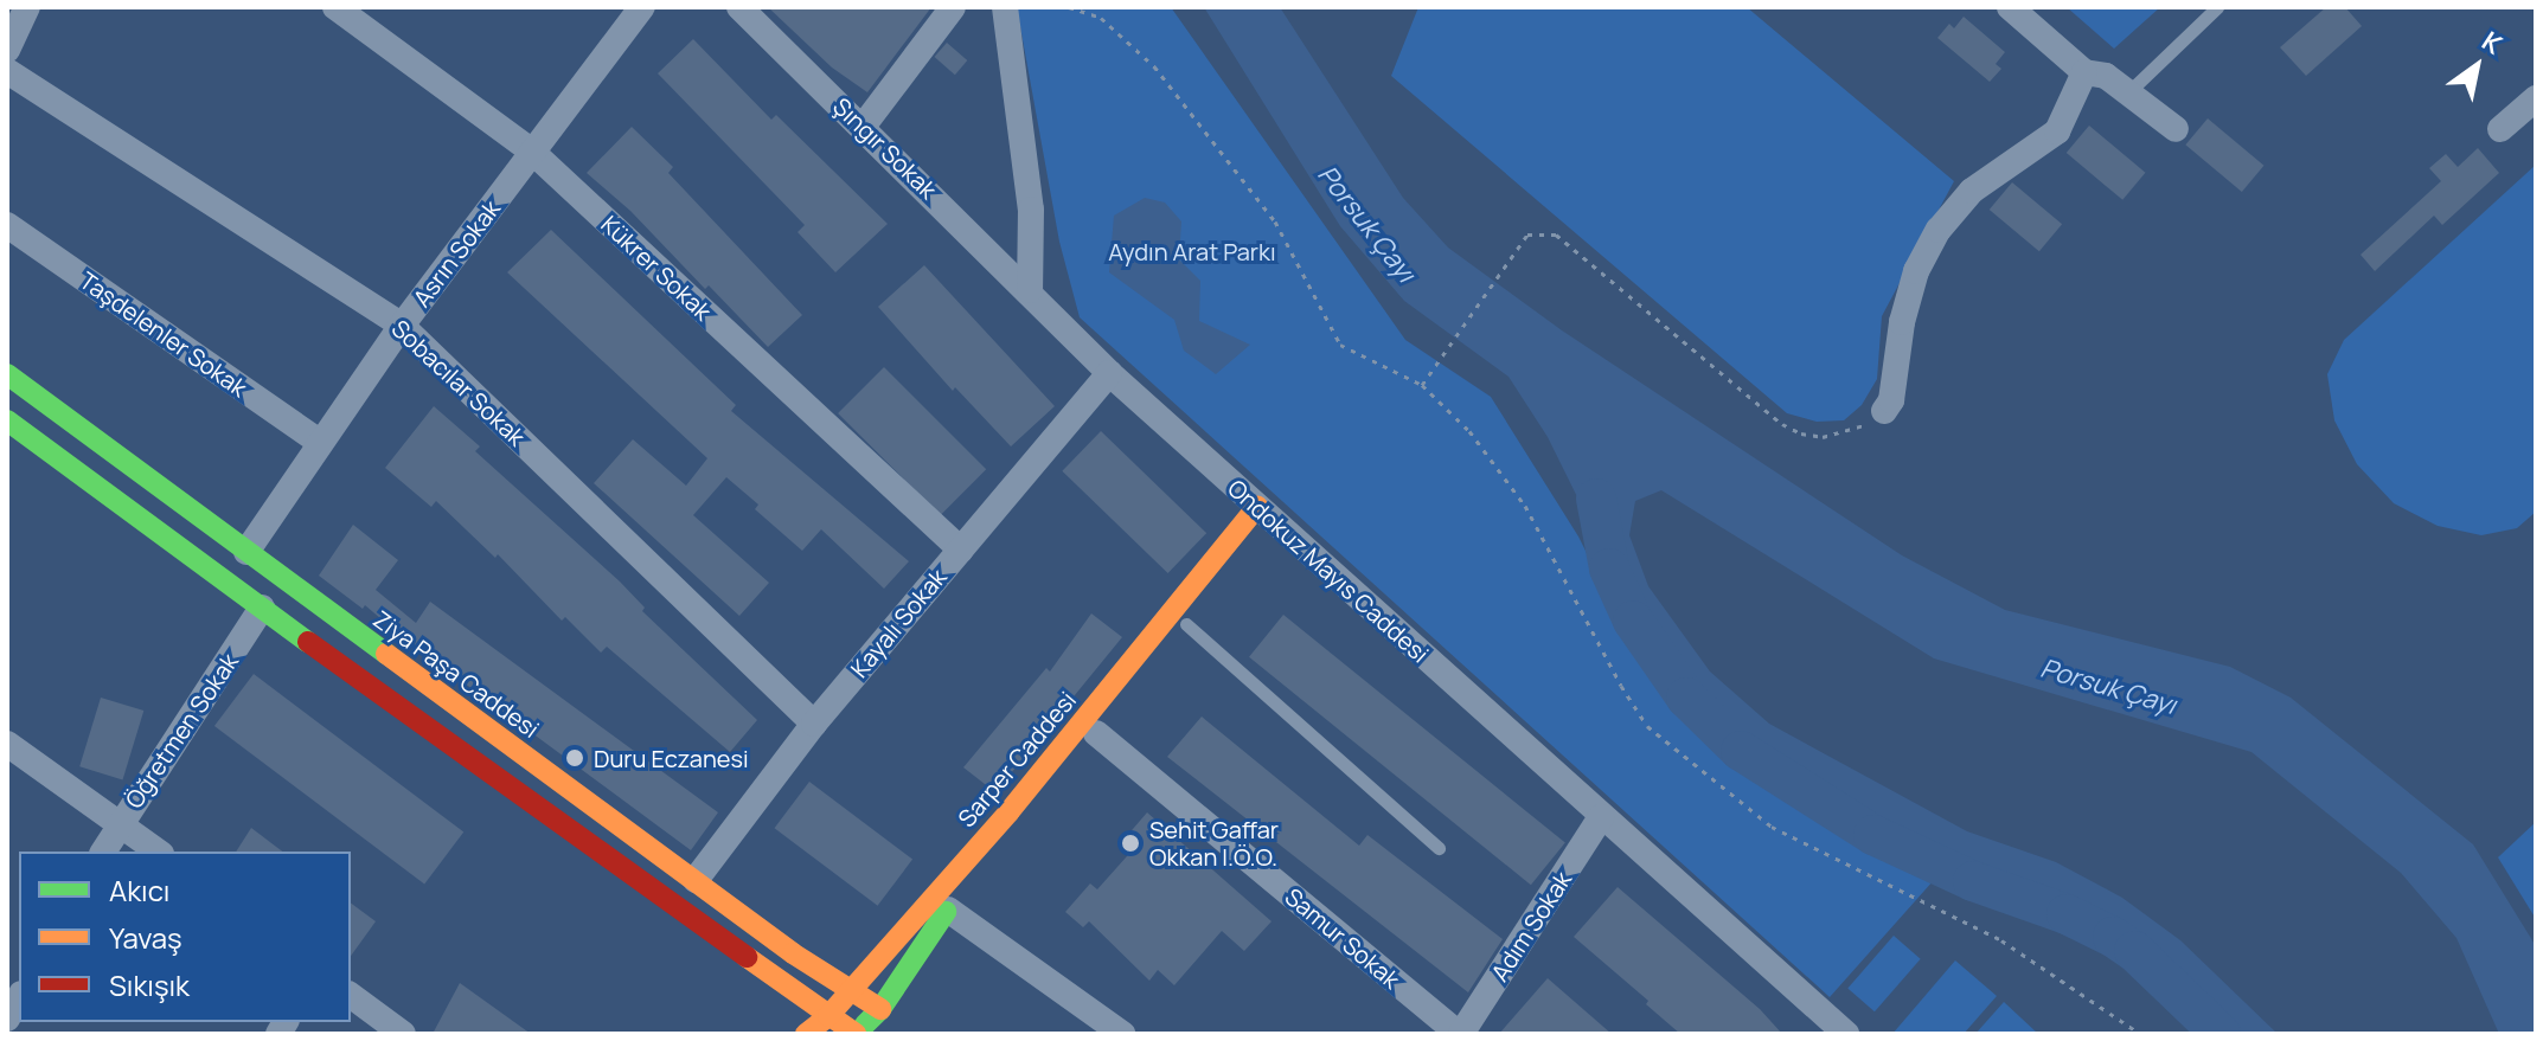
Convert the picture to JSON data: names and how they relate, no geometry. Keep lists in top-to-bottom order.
{
  "streets": {
    "main road": ["Ziya Paşa Caddesi", "Sarper Caddesi"],
    "street": [
      "Şıngır Sokak",
      "Asrın Sokak",
      "Kükrer Sokak",
      "Taşdelenler Sokak",
      "Sobacılar Sokak",
      "Ondokuz Mayıs Caddesi",
      "Kayalı Sokak",
      "Öğretmen Sokak",
      "Adım Sokak",
      "Samur Sokak"
    ]
  },
  "crossings": [
    ["Şıngır Sokak", "Ondokuz Mayıs Caddesi"],
    ["Asrın Sokak", "Kükrer Sokak"],
    ["Asrın Sokak", "Taşdelenler Sokak"],
    ["Asrın Sokak", "Sobacılar Sokak"],
    ["Asrın Sokak", "Ziya Paşa Caddesi"],
    ["Kükrer Sokak", "Kayalı Sokak"],
    ["Sobacılar Sokak", "Kayalı Sokak"],
    ["Ondokuz Mayıs Caddesi", "Kayalı Sokak"],
    ["Ondokuz Mayıs Caddesi", "Sarper Caddesi"],
    ["Ondokuz Mayıs Caddesi", "Adım Sokak"],
    ["Kayalı Sokak", "Ziya Paşa Caddesi"],
    ["Ziya Paşa Caddesi", "Sarper Caddesi"],
    ["Sarper Caddesi", "Samur Sokak"],
    ["Adım Sokak", "Samur Sokak"]
  ],
  "water": ["Porsuk Çayı"],
  "parks": ["Aydın Arat Parkı"],
  "places": ["Duru Eczanesi", "Sehit Gaffar Okkan I.Ö.O."],
  "legend": ["Akıcı", "Yavaş", "Sıkışık"],
  "north": "top right"
}
